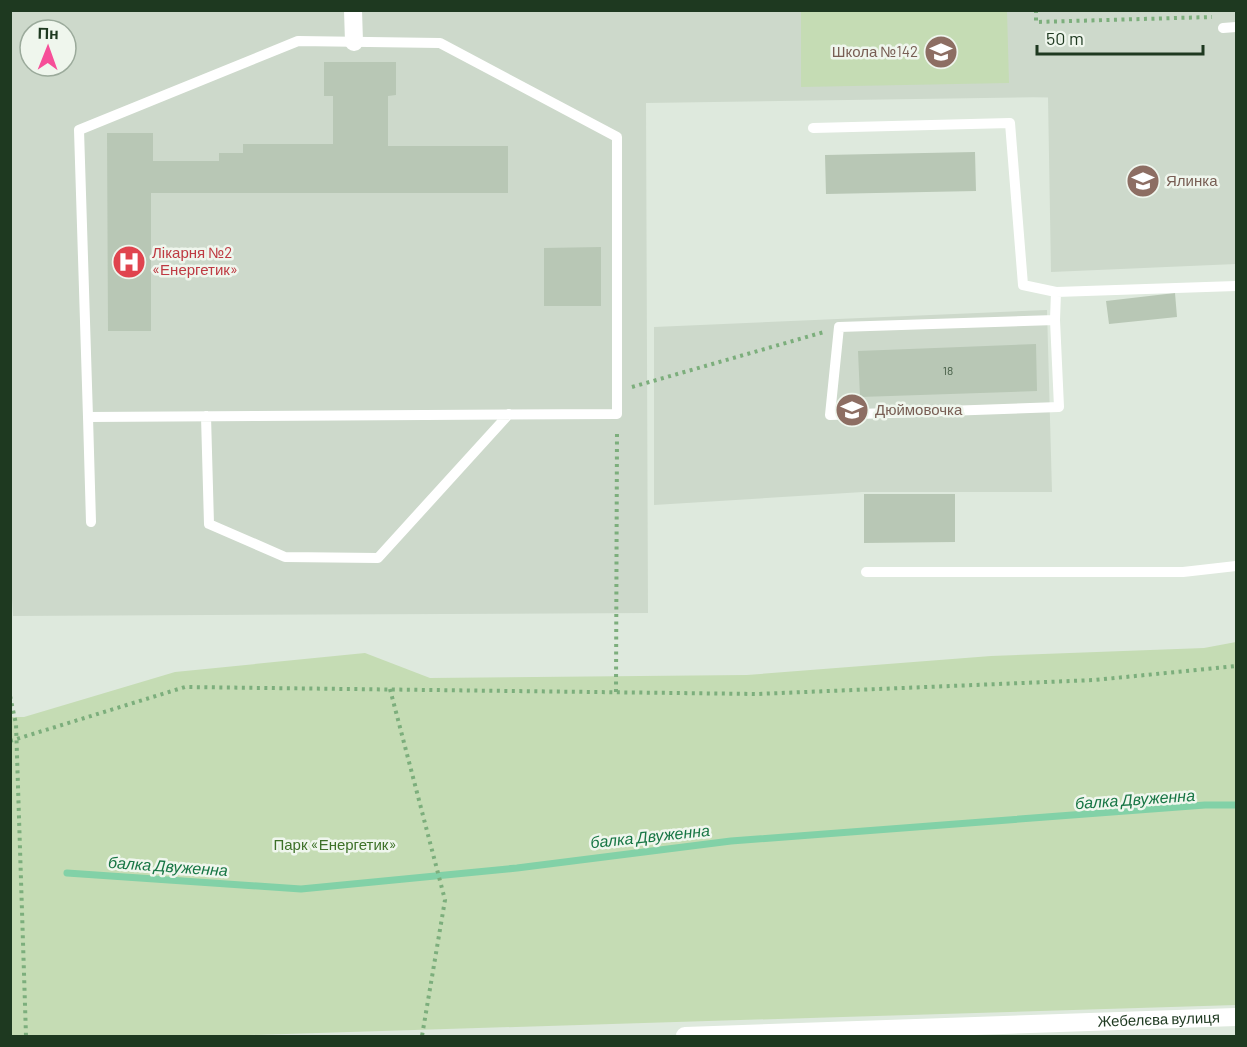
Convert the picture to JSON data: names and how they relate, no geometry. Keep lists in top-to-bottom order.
{
  "streets": {
    "street": ["Жебелєва вулиця"]
  },
  "water": ["балка Двуженна"],
  "parks": ["Парк «Енергетик»"],
  "places": {
    "school or university": ["Школа №142", "Ялинка", "Дюймовочка"],
    "hospital": ["Лікарня №2 «Енергетик»"]
  },
  "house_numbers": ["18"],
  "scale_bar": "50 m",
  "north": "top"
}
